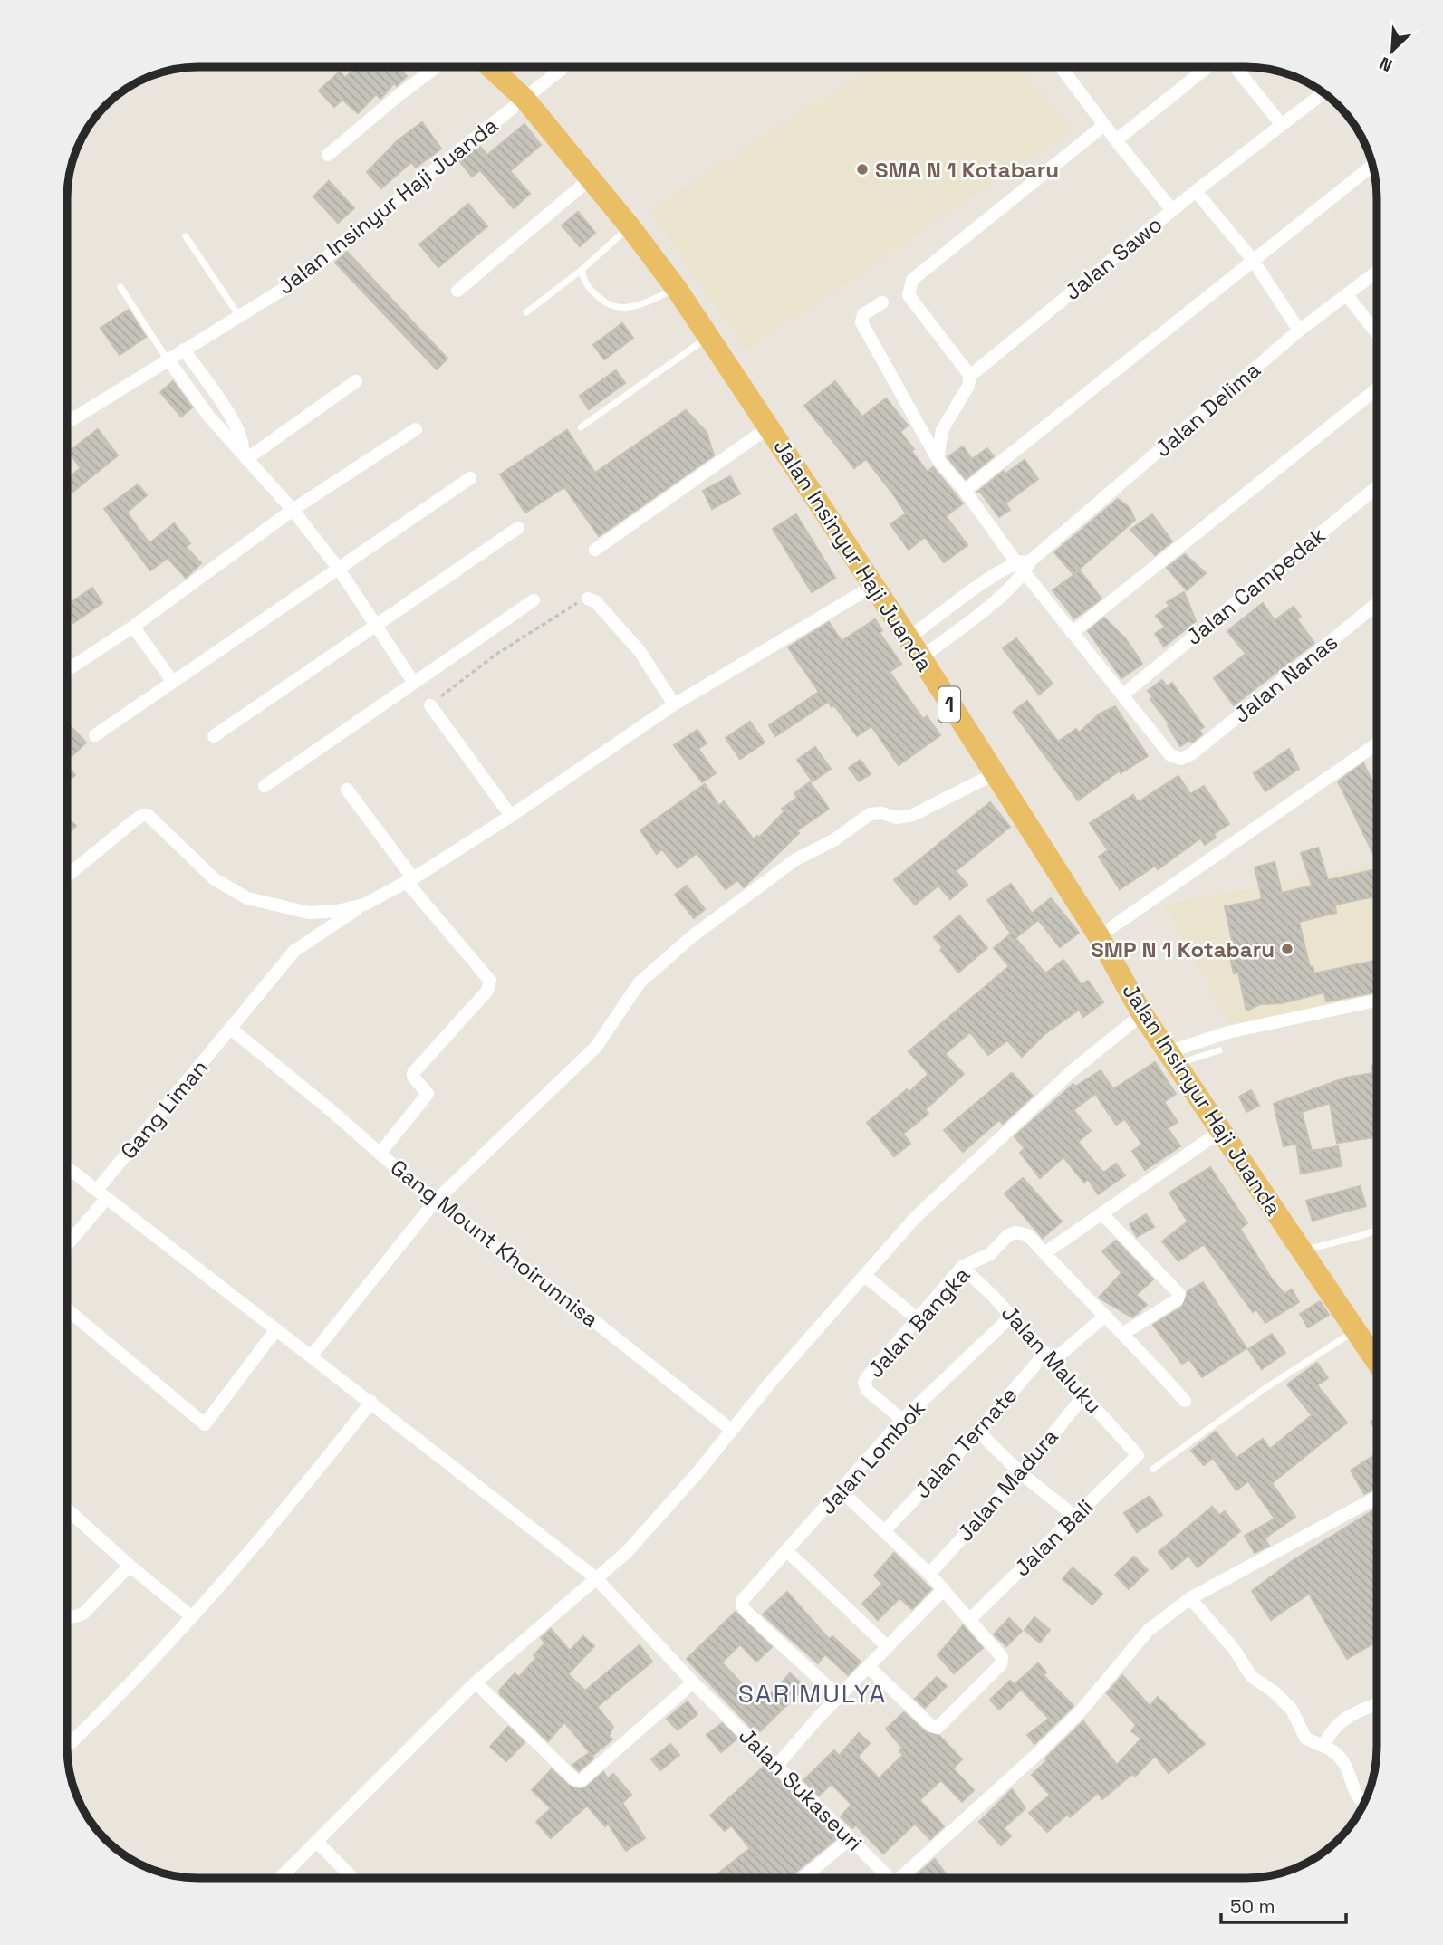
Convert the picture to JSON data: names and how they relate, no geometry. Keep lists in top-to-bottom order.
{
  "streets": {
    "highway": ["Jalan Insinyur Haji Juanda", "1"],
    "street": [
      "Jalan Sawo",
      "Jalan Delima",
      "Jalan Campedak",
      "Jalan Nanas",
      "Gang Liman",
      "Gang Mount Khoirunnisa",
      "Jalan Bangka",
      "Jalan Maluku",
      "Jalan Ternate",
      "Jalan Lombok",
      "Jalan Madura",
      "Jalan Bali",
      "Jalan Sukaseuri"
    ]
  },
  "crossings": [
    ["Jalan Insinyur Haji Juanda", "Jalan Delima"],
    ["Jalan Campedak", "Jalan Nanas"],
    ["Gang Liman", "Gang Mount Khoirunnisa"],
    ["Gang Liman", "Jalan Sukaseuri"],
    ["Jalan Bangka", "Jalan Maluku"],
    ["Jalan Bangka", "Jalan Lombok"],
    ["Jalan Maluku", "Jalan Ternate"],
    ["Jalan Maluku", "Jalan Lombok"],
    ["Jalan Maluku", "Jalan Madura"],
    ["Jalan Maluku", "Jalan Bali"]
  ],
  "districts": ["SARIMULYA"],
  "places": ["SMA N 1 Kotabaru", "SMP N 1 Kotabaru"],
  "scale_bar": "50 m",
  "north": "bottom left"
}
